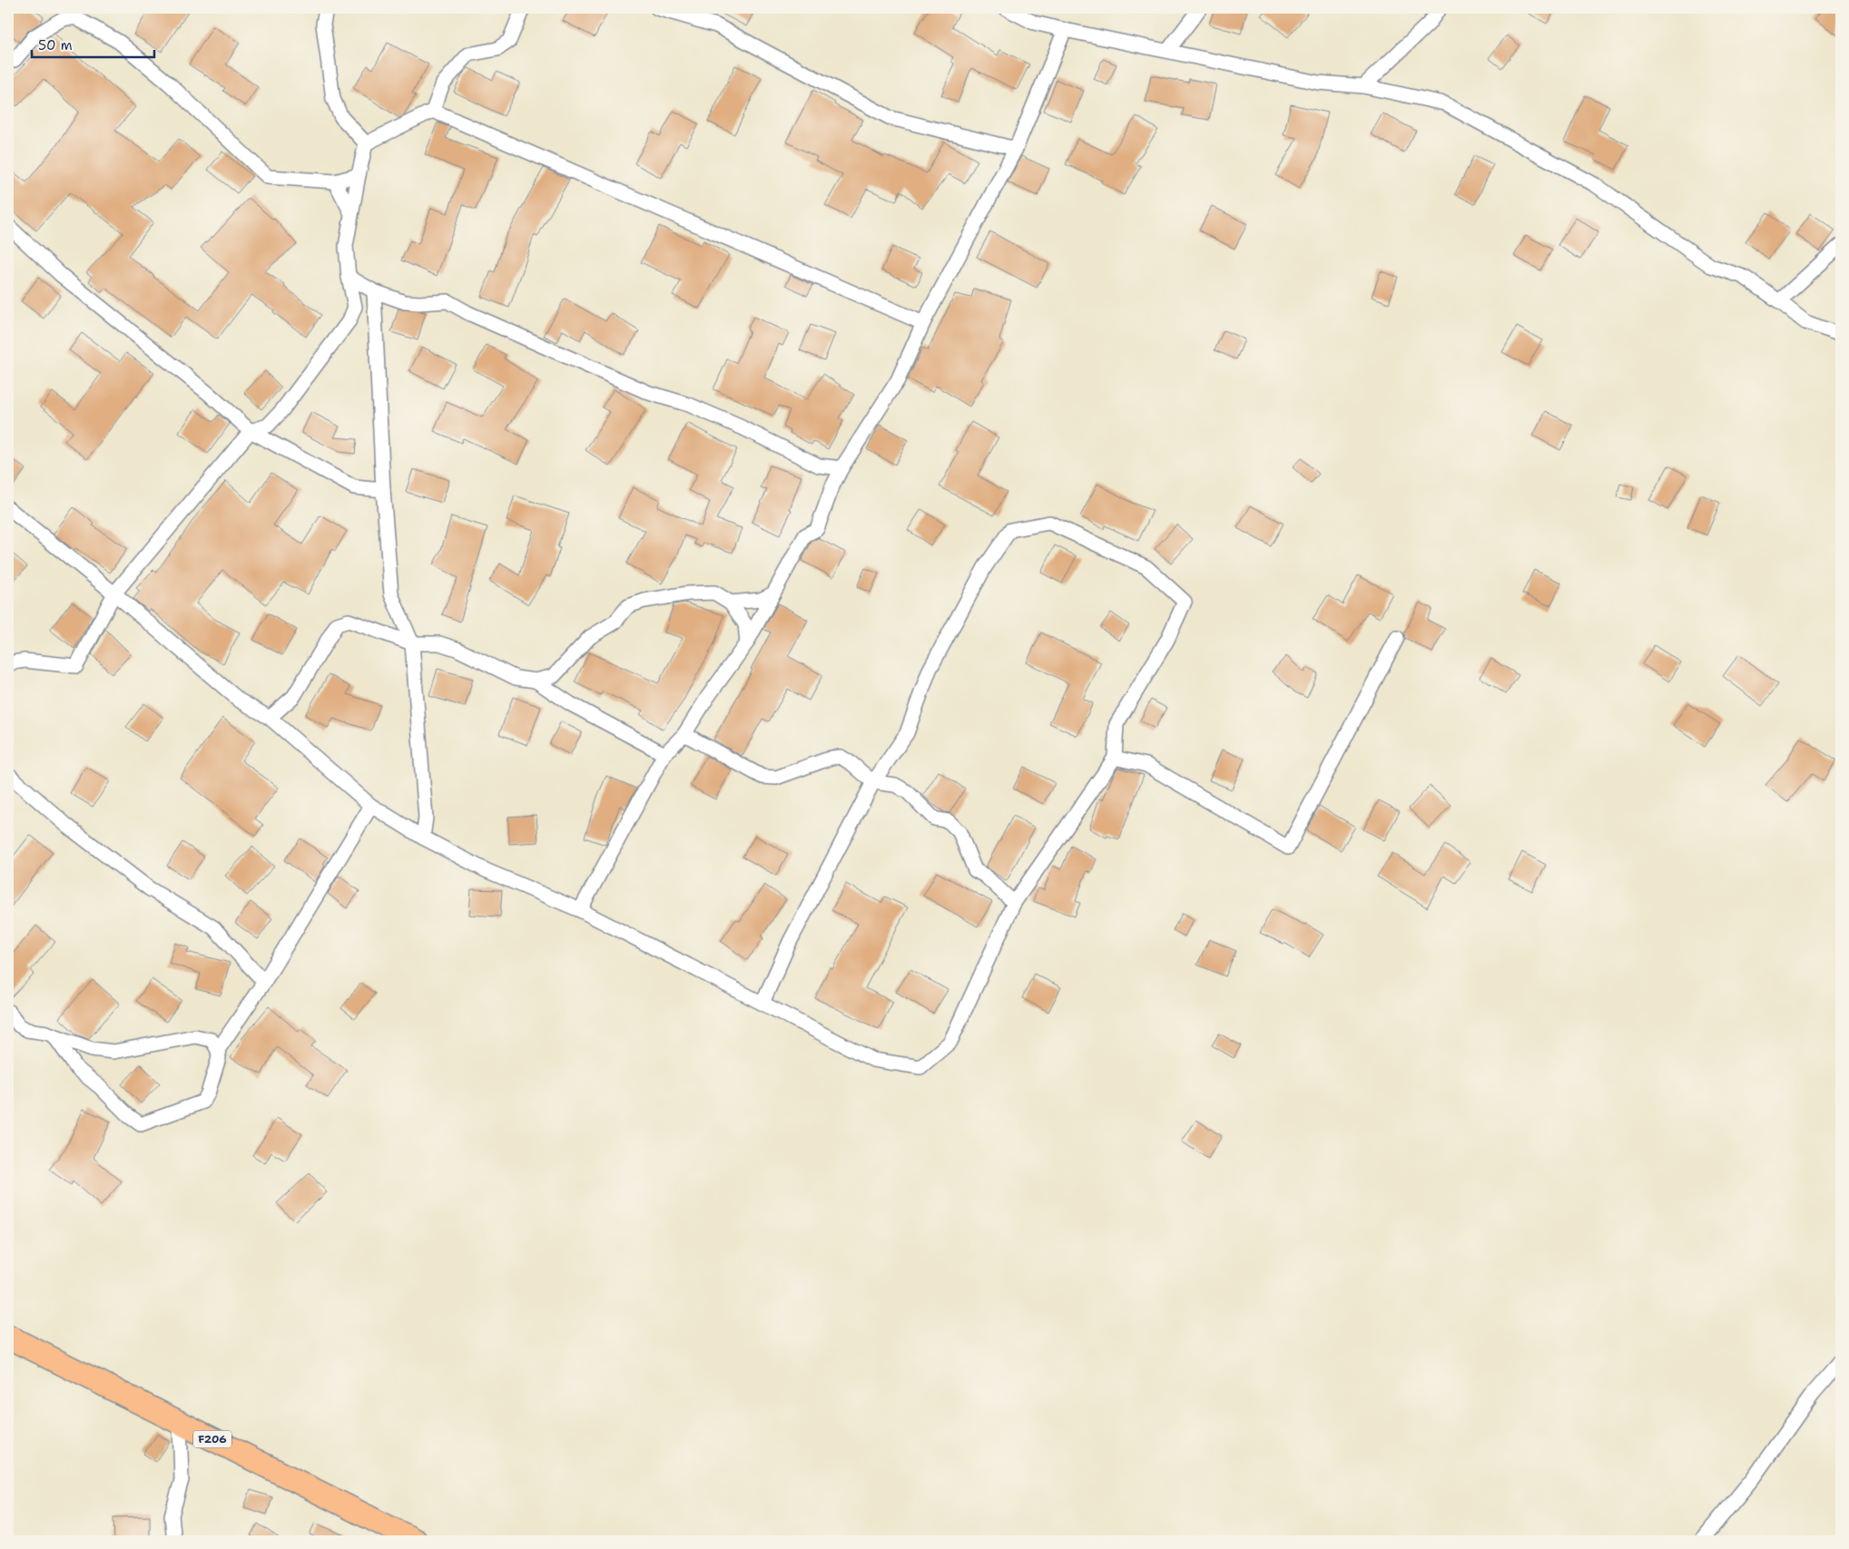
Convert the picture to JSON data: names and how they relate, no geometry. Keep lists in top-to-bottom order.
{
  "streets": {
    "main road": ["F206"]
  },
  "scale_bar": "50 m"
}
